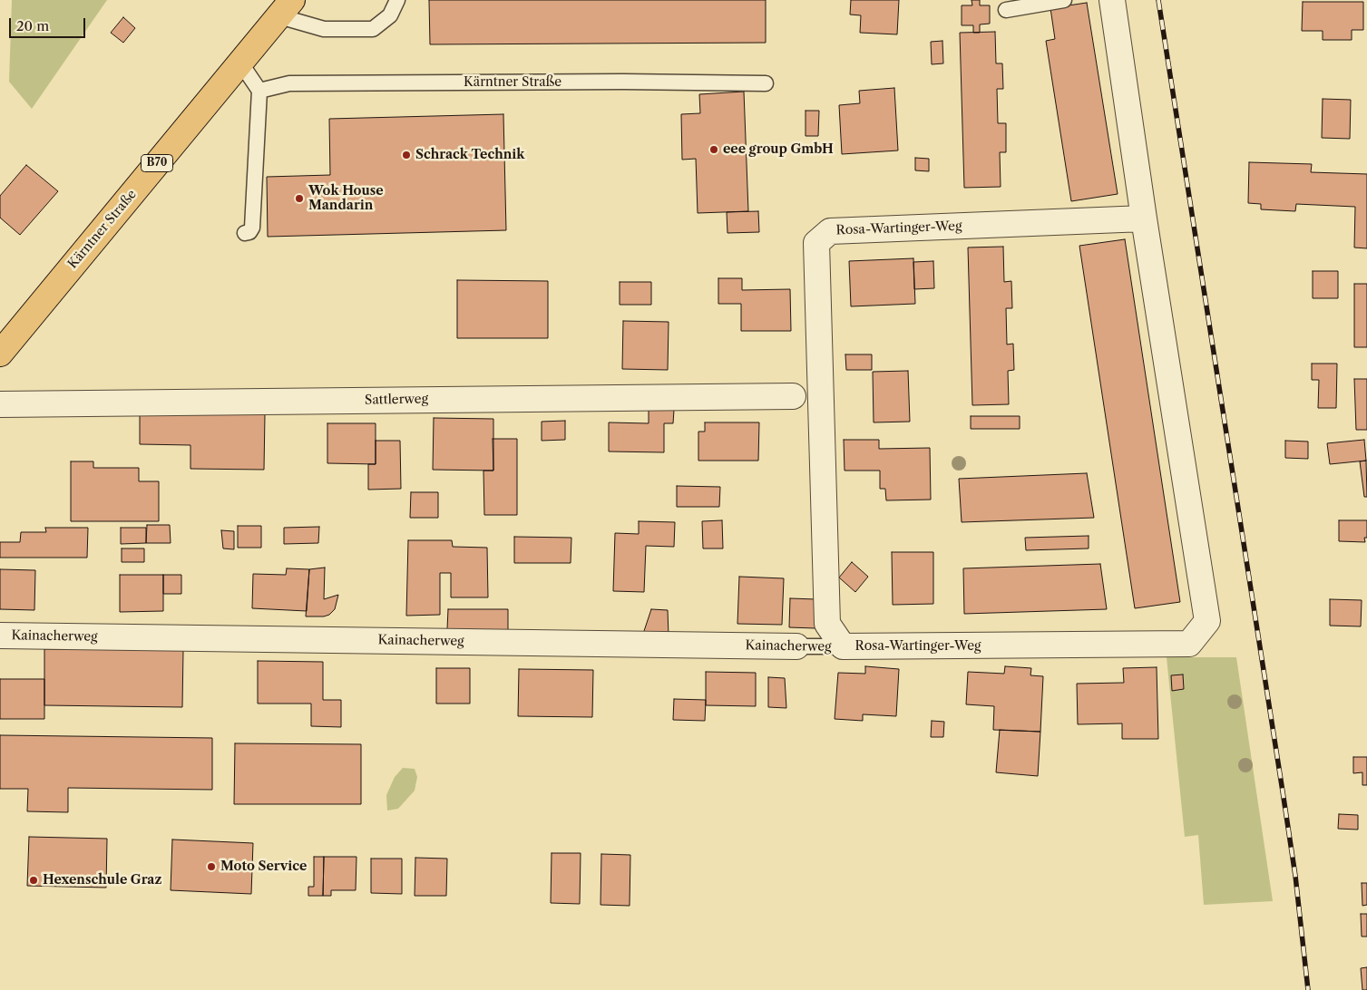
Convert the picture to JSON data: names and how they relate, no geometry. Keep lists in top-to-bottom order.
{
  "streets": {
    "main road": ["Kärntner Straße", "B70"],
    "street": ["Rosa-Wartinger-Weg", "Sattlerweg", "Kainacherweg"]
  },
  "crossings": [
    ["Rosa-Wartinger-Weg", "Kainacherweg"]
  ],
  "places": [
    "eee group GmbH",
    "Schrack Technik",
    "Wok House Mandarin",
    "Moto Service",
    "Hexenschule Graz"
  ],
  "scale_bar": "20 m"
}
